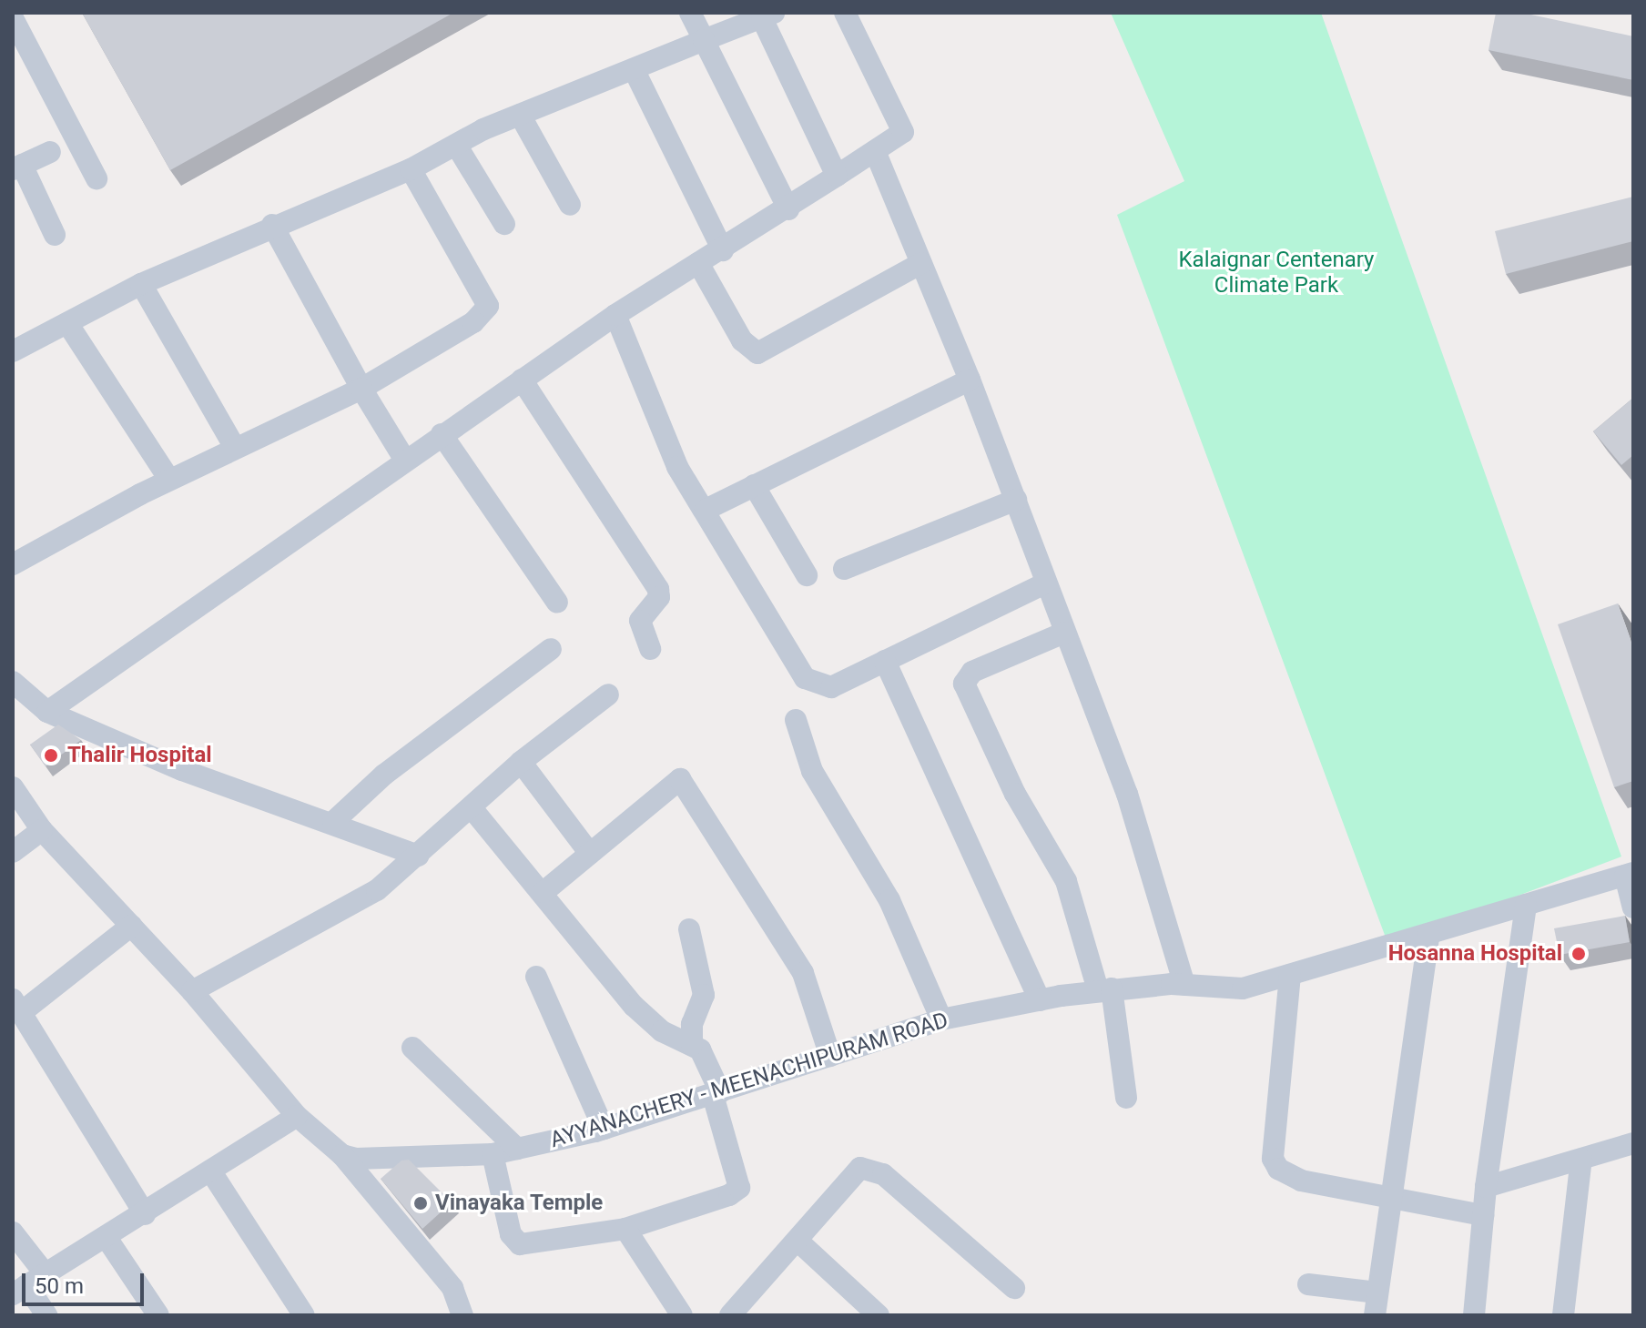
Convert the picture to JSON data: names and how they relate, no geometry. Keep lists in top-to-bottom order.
{
  "streets": {
    "street": ["AYYANACHERY - MEENACHIPURAM ROAD"]
  },
  "parks": ["Kalaignar Centenary Climate Park"],
  "places": ["Thalir Hospital", "Hosanna Hospital", "Vinayaka Temple"],
  "scale_bar": "50 m"
}
